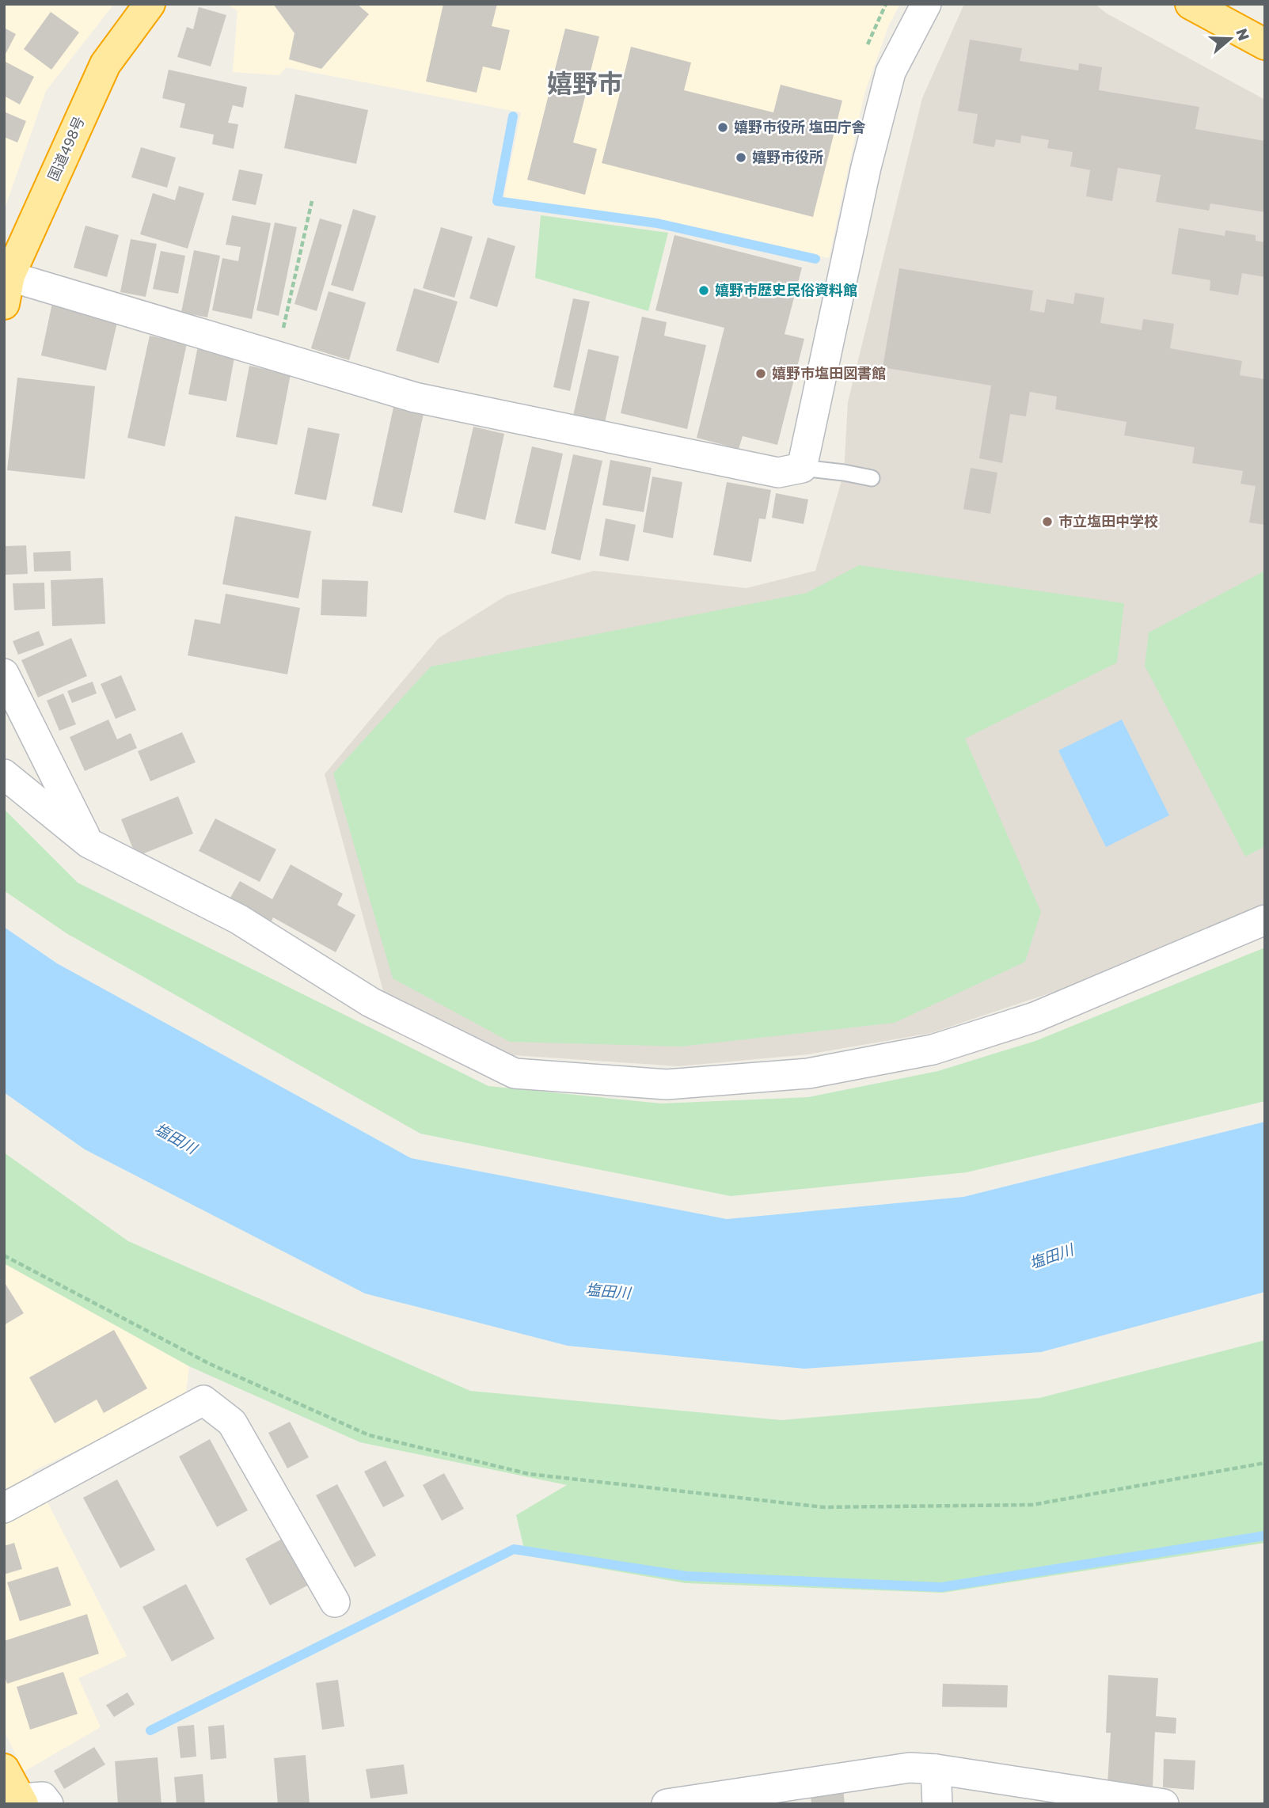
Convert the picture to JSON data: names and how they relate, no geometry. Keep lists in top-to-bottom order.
{
  "streets": {
    "highway": ["国道498号"]
  },
  "districts": ["嬉野市"],
  "water": ["塩田川"],
  "places": [
    "嬉野市役所 塩田庁舎",
    "嬉野市役所",
    "嬉野市歴史民俗資料館",
    "嬉野市塩田図書館",
    "市立塩田中学校"
  ],
  "north": "right"
}
